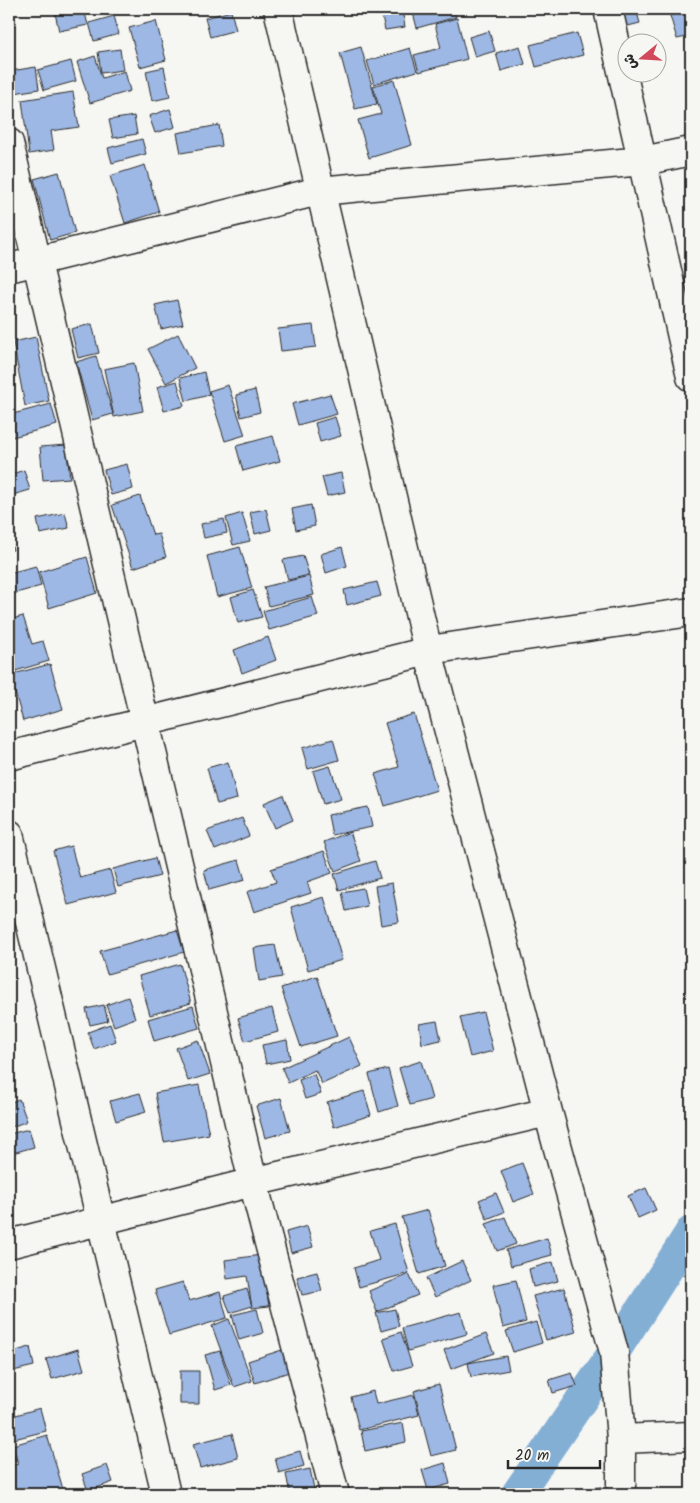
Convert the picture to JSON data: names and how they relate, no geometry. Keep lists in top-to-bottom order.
{
  "scale_bar": "20 m",
  "north": "left"
}
